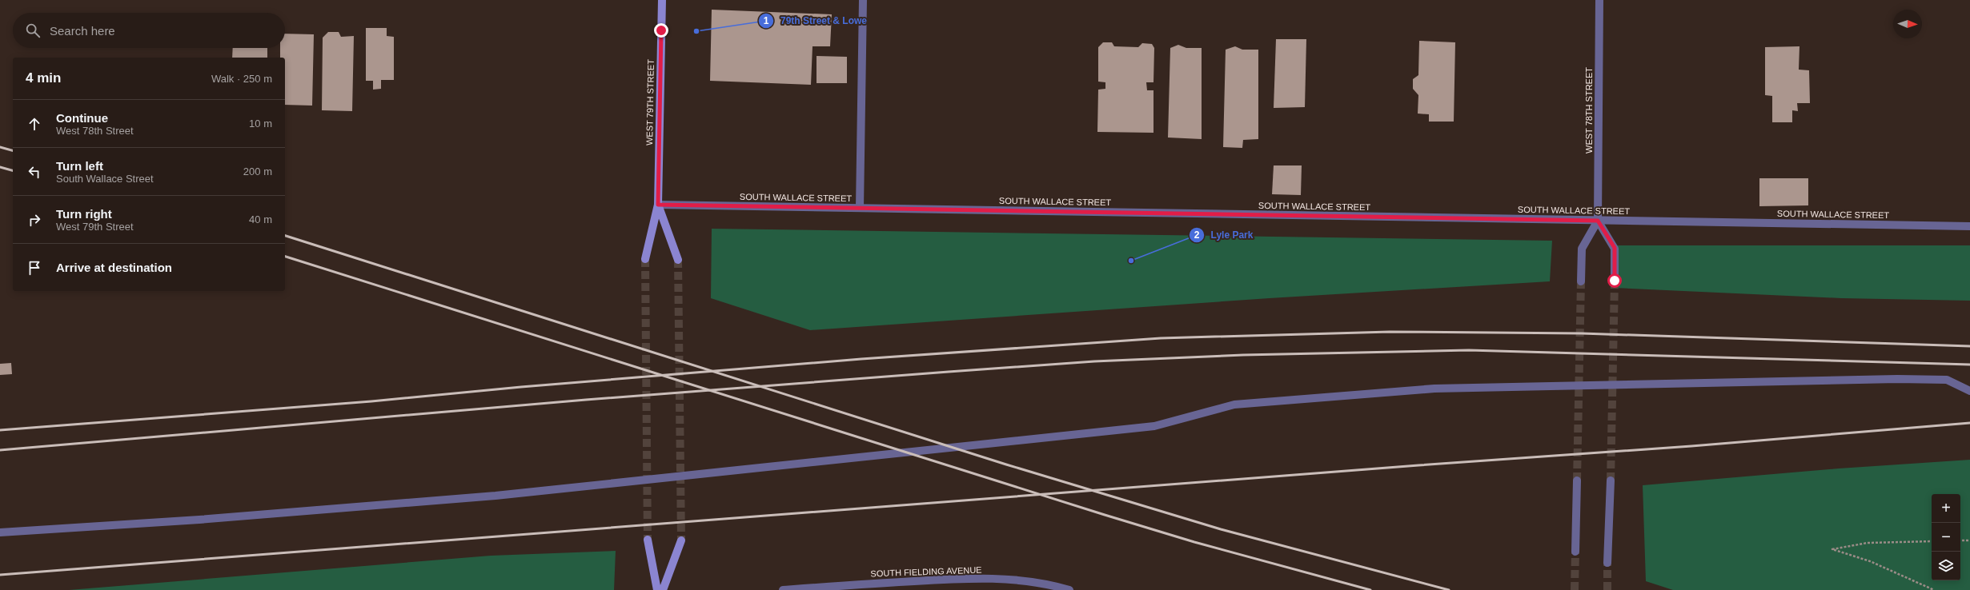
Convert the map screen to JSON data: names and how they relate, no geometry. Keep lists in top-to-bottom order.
{
  "streets": {
    "main road": ["WEST 79TH STREET"],
    "street": ["WEST 78TH STREET", "SOUTH WALLACE STREET", "SOUTH FIELDING AVENUE"]
  },
  "crossings": [
    ["WEST 79TH STREET", "SOUTH WALLACE STREET"],
    ["WEST 78TH STREET", "SOUTH WALLACE STREET"]
  ],
  "places": ["79th Street & Lowe", "Lyle Park"],
  "north": "right",
  "page": {
    "search": "Search here",
    "heading": ["4 min", "Walk · 250 m"],
    "list": [
      ["Continue", "West 78th Street", "10 m"],
      ["Turn left", "South Wallace Street", "200 m"],
      ["Turn right", "West 79th Street", "40 m"],
      "Arrive at destination"
    ],
    "map_buttons": ["+", "−"]
  }
}
